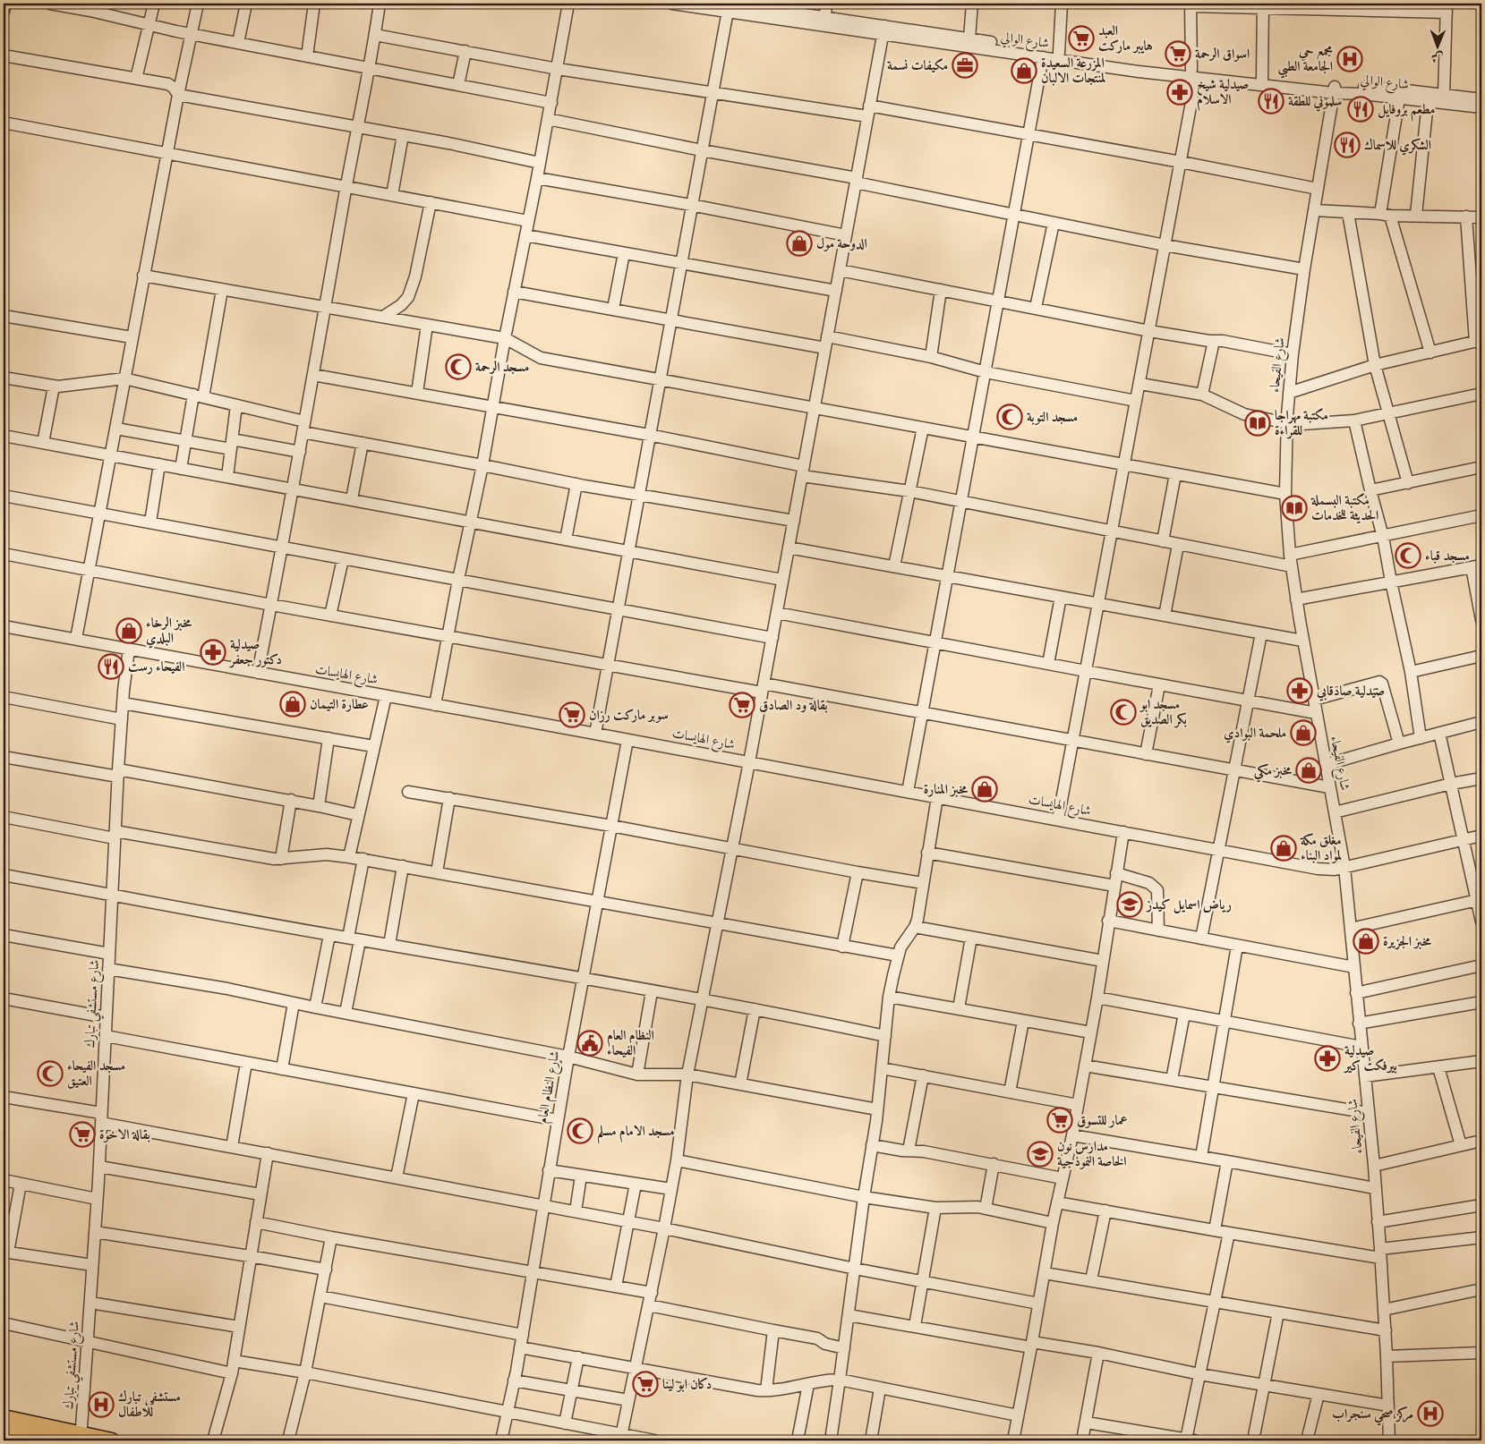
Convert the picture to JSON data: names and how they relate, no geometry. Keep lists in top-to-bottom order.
{
  "streets": {
    "street": [
      "شارع الوالي",
      "شارع الفيحاء",
      "شارع الهايسات",
      "شارع مستشفي تبارك",
      "شارع النظام العام"
    ]
  },
  "crossings": [
    ["شارع الوالي", "شارع الفيحاء"],
    ["شارع الفيحاء", "شارع الهايسات"],
    ["شارع الهايسات", "شارع مستشفي تبارك"],
    ["شارع الهايسات", "شارع النظام العام"]
  ],
  "places": {
    "supermarket": [
      "العبد هايبر ماركت",
      "اسواق الرحمة",
      "بقالة ود الصادق",
      "سوبر ماركت رزان",
      "عمار للتسوق",
      "بقالة الاخوة",
      "دكان ابو لينا"
    ],
    "hospital": ["مجمع حي الجامعة الطبي", "مستشفى تبارك للاطفال", "مركز صحي سنجراب"],
    "office": ["مكيفات نسمة"],
    "shop": [
      "المزرعة السعيدة لمنتجات الالبان",
      "الدوحة مول",
      "مخبز الرخاء البلدي",
      "عطارة التيمان",
      "ملحمة البوادي",
      "مخبز مكي",
      "مخبز المنارة",
      "مغلق مكة لمواد البناء",
      "مخبز الجزيرة"
    ],
    "pharmacy": [
      "صيدلية شيخ الاسلام",
      "صيدلية دكتور جعفر",
      "صيدلية صادقابي",
      "صيدلية بيرفكت كير"
    ],
    "restaurant": [
      "سلموني للطقة",
      "مطعم بروفايل",
      "الشكري للاسماك",
      "الفيحاء رست"
    ],
    "mosque": [
      "مسجد الرحمة",
      "مسجد التوبة",
      "مسجد قباء",
      "مسجد ابو بكر الصديق",
      "مسجد الفيحاء العتيق",
      "مسجد الامام مسلم"
    ],
    "library": ["مكتبة مهراجا للقراءة", "مكتبة البسملة الحديثة للخدمات"],
    "school or university": ["رياض اسمايل كيدز", "مدارس نون الخاصة النموذجية"],
    "public building": ["النظام العام الفيحاء"]
  },
  "north": "bottom"
}
